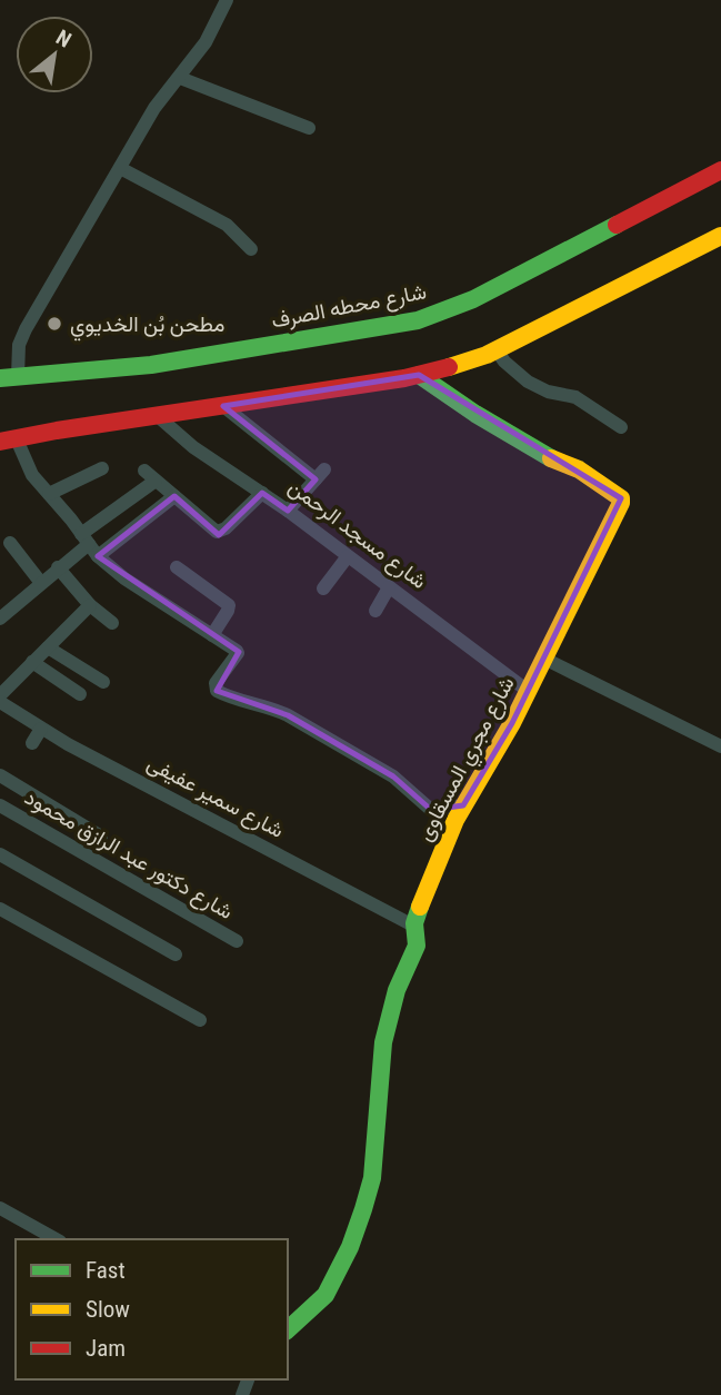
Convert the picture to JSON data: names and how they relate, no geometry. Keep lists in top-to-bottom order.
{
  "streets": {
    "street": [
      "شارع محطه الصرف",
      "شارع مسجد الرحمن",
      "شارع مجري المسقاوى",
      "شارع سمير عفيفى",
      "شارع دكتور عبد الرازق محمود"
    ]
  },
  "crossings": [
    ["شارع مسجد الرحمن", "شارع مجري المسقاوى"],
    ["شارع مجري المسقاوى", "شارع سمير عفيفى"]
  ],
  "places": ["مطحن بُن الخديوي"],
  "legend": ["Fast", "Slow", "Jam"],
  "north": "top right"
}
